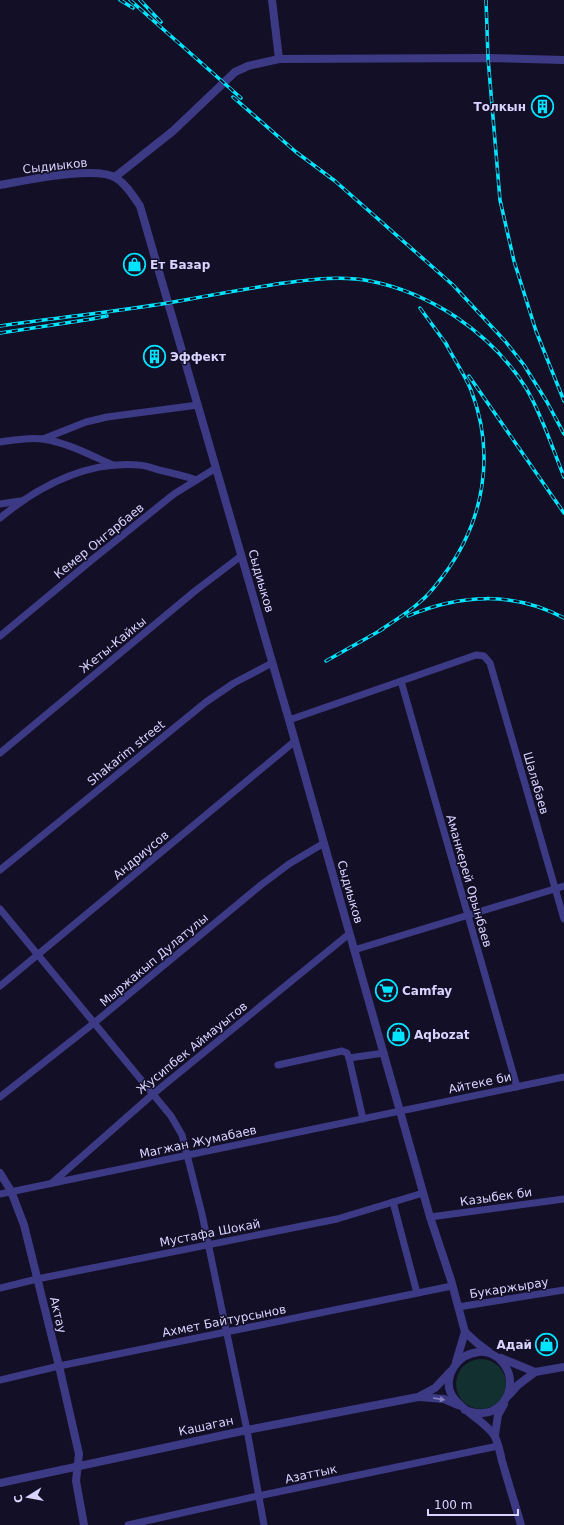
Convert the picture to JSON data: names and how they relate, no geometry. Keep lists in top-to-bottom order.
{
  "streets": {
    "street": [
      "Сыдиыков",
      "Кемер Онгарбаев",
      "Жеты-Кайкы",
      "Shakarim street",
      "Шалабаев",
      "Андриусов",
      "Аманкерей Орынбаев",
      "Мыржакып Дулатулы",
      "Жусипбек Аймауытов",
      "Айтеке би",
      "Магжан Жумабаев",
      "Казыбек би",
      "Мустафа Шокай",
      "Букаржырау",
      "Актау",
      "Ахмет Байтурсынов",
      "Кашаган",
      "Азаттык"
    ]
  },
  "crossings": [
    ["Сыдиыков", "Кемер Онгарбаев"],
    ["Сыдиыков", "Жеты-Кайкы"],
    ["Сыдиыков", "Shakarim street"],
    ["Сыдиыков", "Андриусов"],
    ["Сыдиыков", "Мыржакып Дулатулы"],
    ["Сыдиыков", "Жусипбек Аймауытов"],
    ["Сыдиыков", "Айтеке би"],
    ["Сыдиыков", "Магжан Жумабаев"],
    ["Сыдиыков", "Казыбек би"],
    ["Сыдиыков", "Мустафа Шокай"],
    ["Сыдиыков", "Букаржырау"],
    ["Сыдиыков", "Ахмет Байтурсынов"],
    ["Шалабаев", "Аманкерей Орынбаев"],
    ["Аманкерей Орынбаев", "Айтеке би"],
    ["Жусипбек Аймауытов", "Магжан Жумабаев"],
    ["Айтеке би", "Магжан Жумабаев"],
    ["Магжан Жумабаев", "Актау"],
    ["Мустафа Шокай", "Актау"],
    ["Актау", "Ахмет Байтурсынов"],
    ["Актау", "Кашаган"]
  ],
  "places": {
    "building": ["Толкын", "Эффект"],
    "shop": ["Ет Базар", "Aqbozat", "Адай"],
    "supermarket": ["Camfay"]
  },
  "scale_bar": "100 m",
  "north": "left"
}
